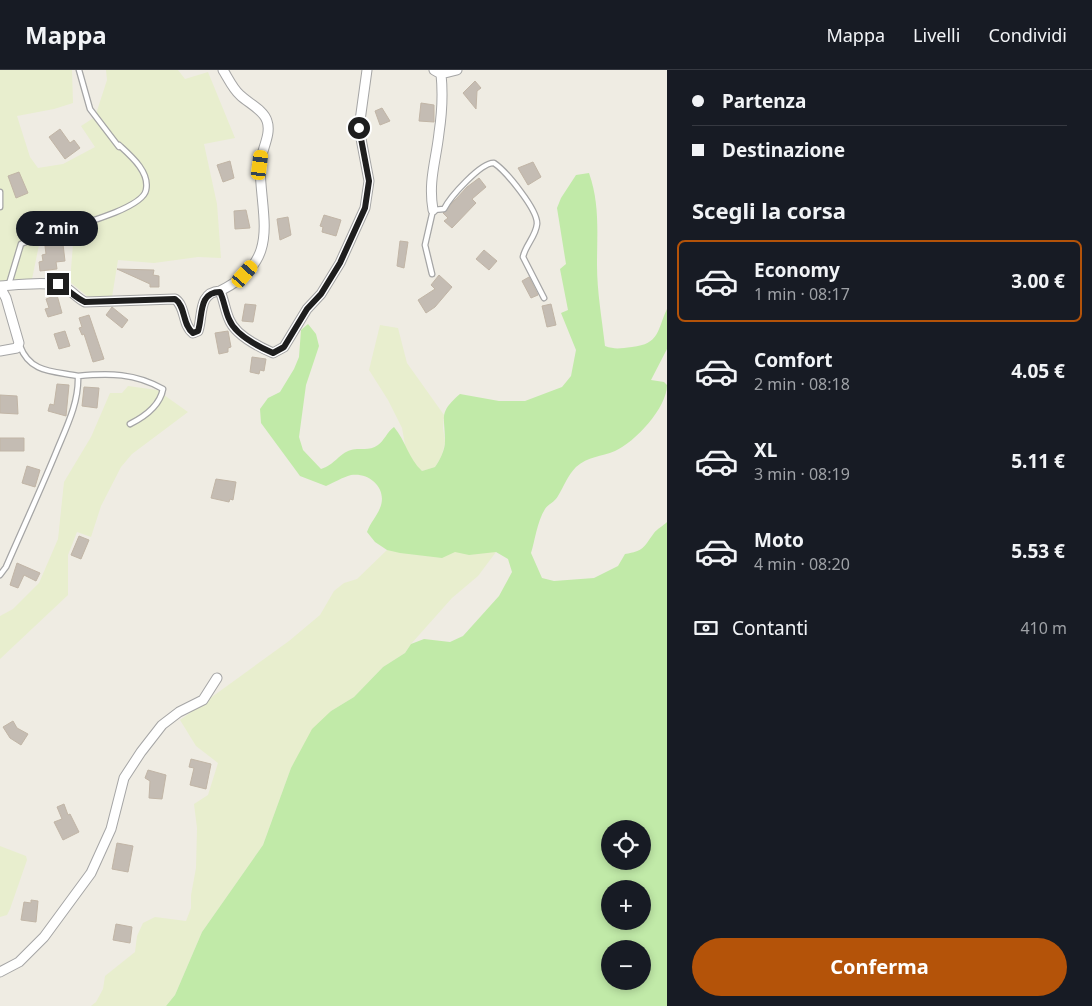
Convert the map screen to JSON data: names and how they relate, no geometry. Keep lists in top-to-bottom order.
{
  "page": {
    "header": "Mappa",
    "nav": ["Mappa", "Livelli", "Condividi"],
    "banner": ["Partenza", "Destinazione"],
    "heading": "Scegli la corsa",
    "bubble": "2 min",
    "list": [
      {
        "name": "Economy",
        "note": "1 min · 08:17",
        "value": "3.00 €"
      },
      {
        "name": "Comfort",
        "note": "2 min · 08:18",
        "value": "4.05 €"
      },
      {
        "name": "XL",
        "note": "3 min · 08:19",
        "value": "5.11 €"
      },
      {
        "name": "Moto",
        "note": "4 min · 08:20",
        "value": "5.53 €"
      }
    ],
    "pay": ["Contanti", "410 m"],
    "map_buttons": ["+", "−"],
    "buttons": "Conferma"
  }
}
